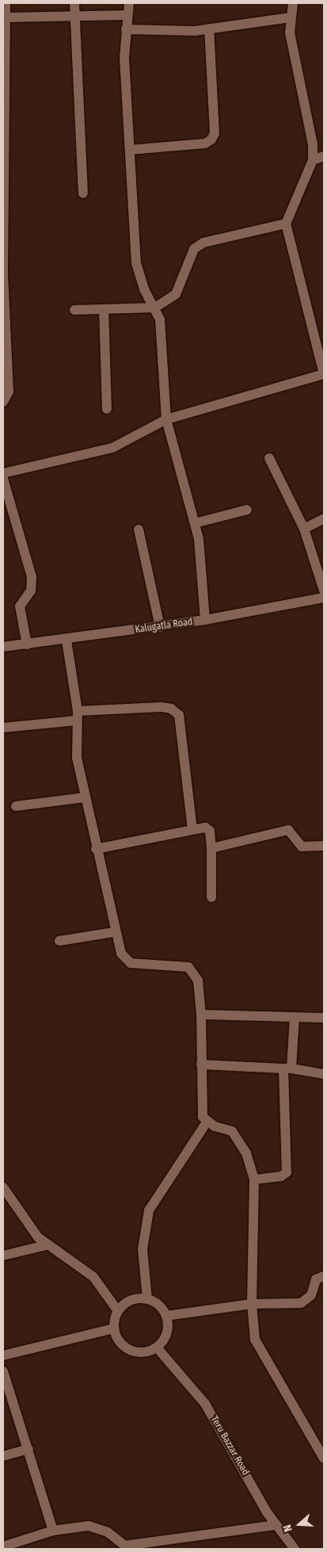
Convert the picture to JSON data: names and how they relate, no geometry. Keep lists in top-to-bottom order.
{
  "streets": {
    "street": ["Kalugatla Road", "Teru Bazzar Road"]
  },
  "north": "left"
}
